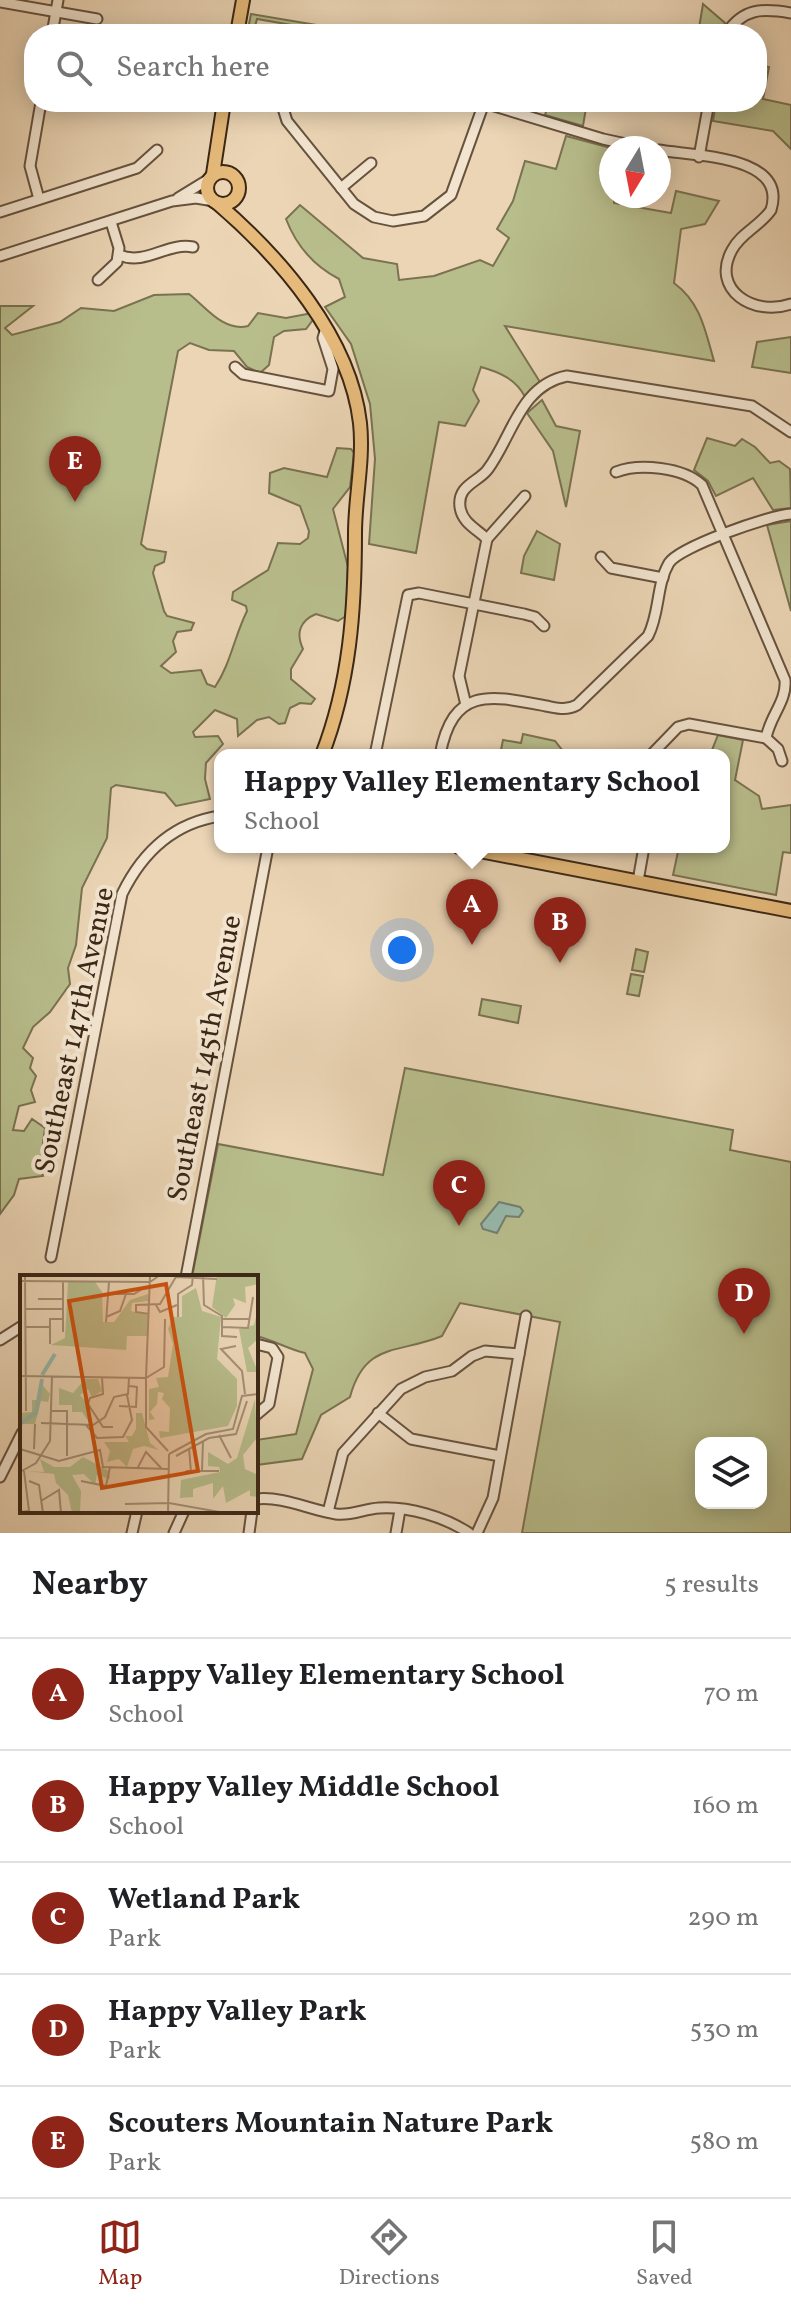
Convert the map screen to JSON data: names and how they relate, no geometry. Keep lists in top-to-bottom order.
{
  "streets": {
    "street": ["Southeast 147th Avenue", "Southeast 145th Avenue"]
  },
  "north": "bottom",
  "page": {
    "search": "Search here",
    "pins": [
      "E",
      "A",
      "B",
      "C",
      "D"
    ],
    "popup": ["Happy Valley Elementary School", "School"],
    "heading": ["Nearby", "5 results"],
    "list": [
      {
        "mark": "A",
        "name": "Happy Valley Elementary School",
        "note": "School",
        "value": "70 m"
      },
      {
        "mark": "B",
        "name": "Happy Valley Middle School",
        "note": "School",
        "value": "160 m"
      },
      {
        "mark": "C",
        "name": "Wetland Park",
        "note": "Park",
        "value": "290 m"
      },
      {
        "mark": "D",
        "name": "Happy Valley Park",
        "note": "Park",
        "value": "530 m"
      },
      {
        "mark": "E",
        "name": "Scouters Mountain Nature Park",
        "note": "Park",
        "value": "580 m"
      }
    ],
    "nav": ["Map", "Directions", "Saved"]
  }
}
